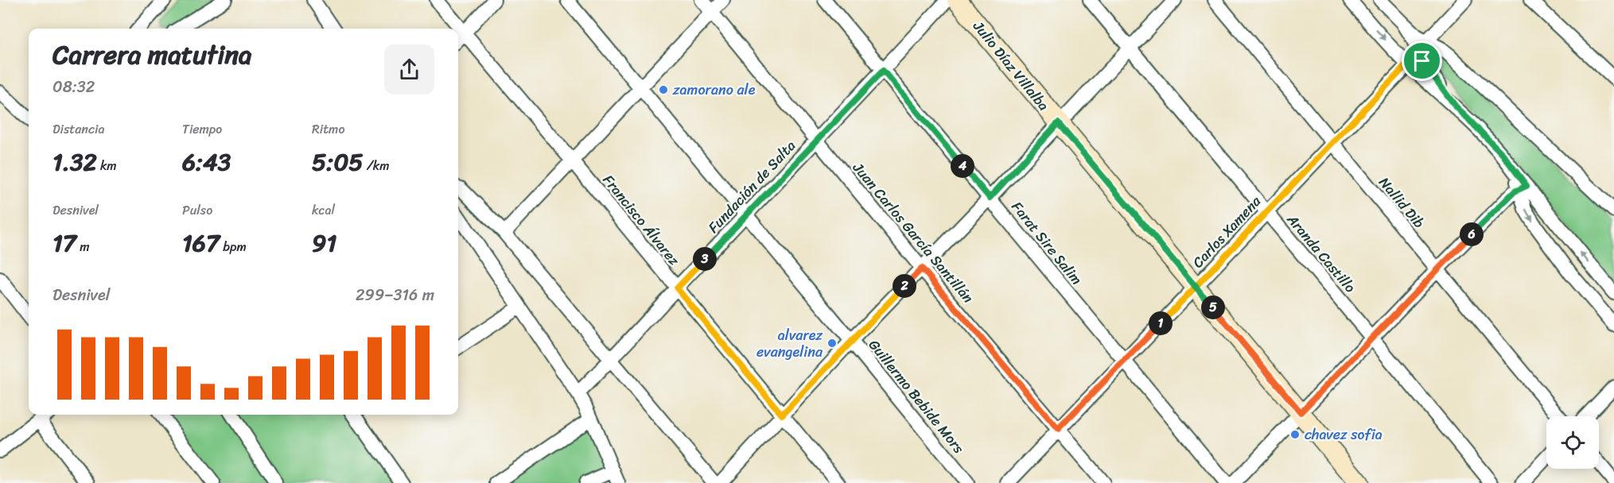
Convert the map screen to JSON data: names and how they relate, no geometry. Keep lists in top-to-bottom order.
{
  "streets": {
    "street": [
      "Julio Díaz Villalba",
      "Fundación de Salta",
      "Nallid Dib",
      "Francisco Álvarez",
      "Carlos Xamena",
      "Juan Carlos García Santillán",
      "Farat Sire Salim",
      "Aranda Castillo",
      "Guillermo Bebide Mors"
    ]
  },
  "crossings": [
    ["Julio Díaz Villalba", "Carlos Xamena"],
    ["Fundación de Salta", "Francisco Álvarez"],
    ["Fundación de Salta", "Juan Carlos García Santillán"],
    ["Fundación de Salta", "Farat Sire Salim"],
    ["Fundación de Salta", "Guillermo Bebide Mors"],
    ["Nallid Dib", "Carlos Xamena"],
    ["Carlos Xamena", "Juan Carlos García Santillán"],
    ["Carlos Xamena", "Farat Sire Salim"],
    ["Carlos Xamena", "Aranda Castillo"]
  ],
  "places": ["zamorano ale", "alvarez evangelina", "chavez sofia"],
  "page": {
    "heading": ["Carrera matutina", "08:32"],
    "stats": [
      ["Distancia", "1.32 km"],
      ["Tiempo", "6:43"],
      ["Ritmo", "5:05 /km"],
      ["Desnivel", "17 m"],
      ["Pulso", "167 bpm"],
      ["kcal", "91"]
    ],
    "pins": [
      "4",
      "6",
      "3",
      "2",
      "5",
      "1"
    ],
    "chart": ["Desnivel", "299–316 m"]
  }
}
